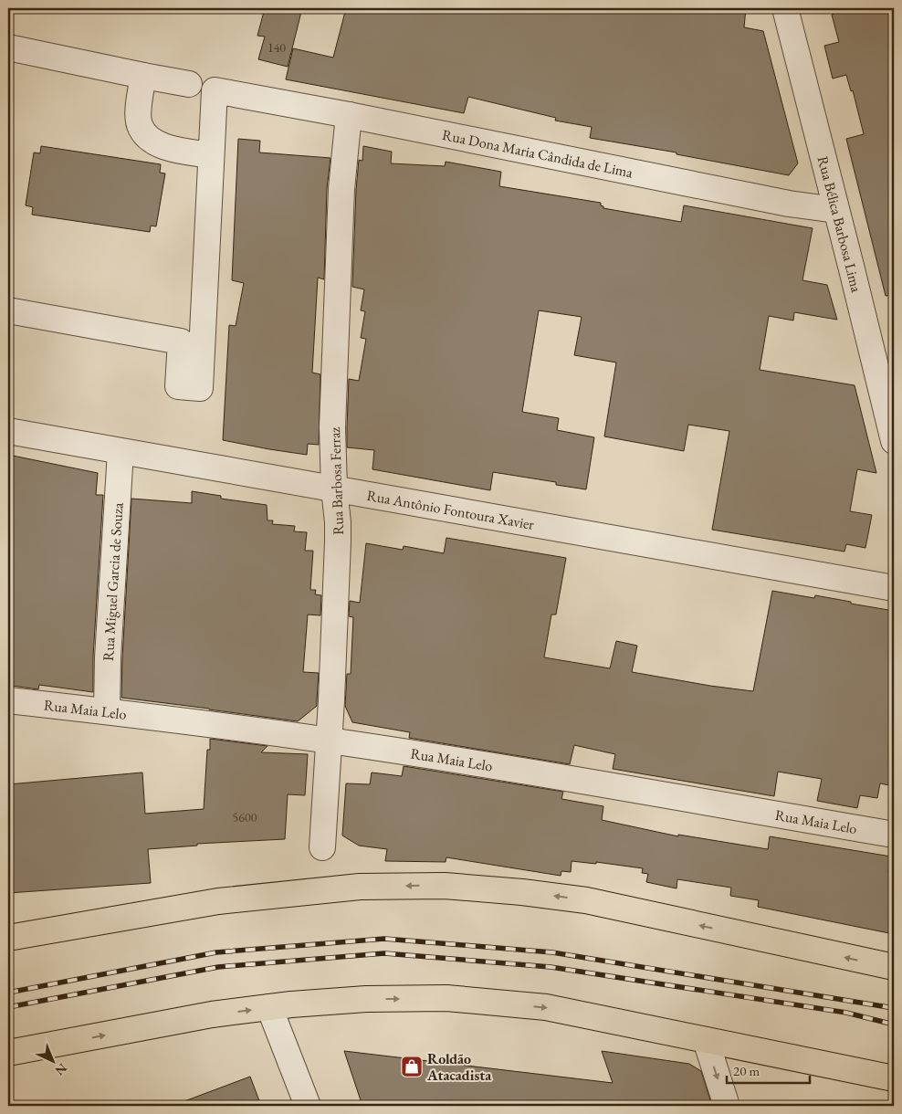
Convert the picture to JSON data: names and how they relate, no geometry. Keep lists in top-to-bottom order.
{
  "streets": {
    "street": [
      "Rua Dona Maria Cândida de Lima",
      "Rua Bélica Barbosa Lima",
      "Rua Barbosa Ferraz",
      "Rua Antônio Fontoura Xavier",
      "Rua Miguel Garcia de Souza",
      "Rua Maia Lelo"
    ]
  },
  "crossings": [
    ["Rua Dona Maria Cândida de Lima", "Rua Bélica Barbosa Lima"],
    ["Rua Dona Maria Cândida de Lima", "Rua Barbosa Ferraz"],
    ["Rua Barbosa Ferraz", "Rua Antônio Fontoura Xavier"],
    ["Rua Barbosa Ferraz", "Rua Maia Lelo"],
    ["Rua Antônio Fontoura Xavier", "Rua Miguel Garcia de Souza"],
    ["Rua Miguel Garcia de Souza", "Rua Maia Lelo"]
  ],
  "places": {
    "shop": ["Roldão Atacadista"]
  },
  "house_numbers": ["140", "5600"],
  "scale_bar": "20 m",
  "north": "bottom right"
}
